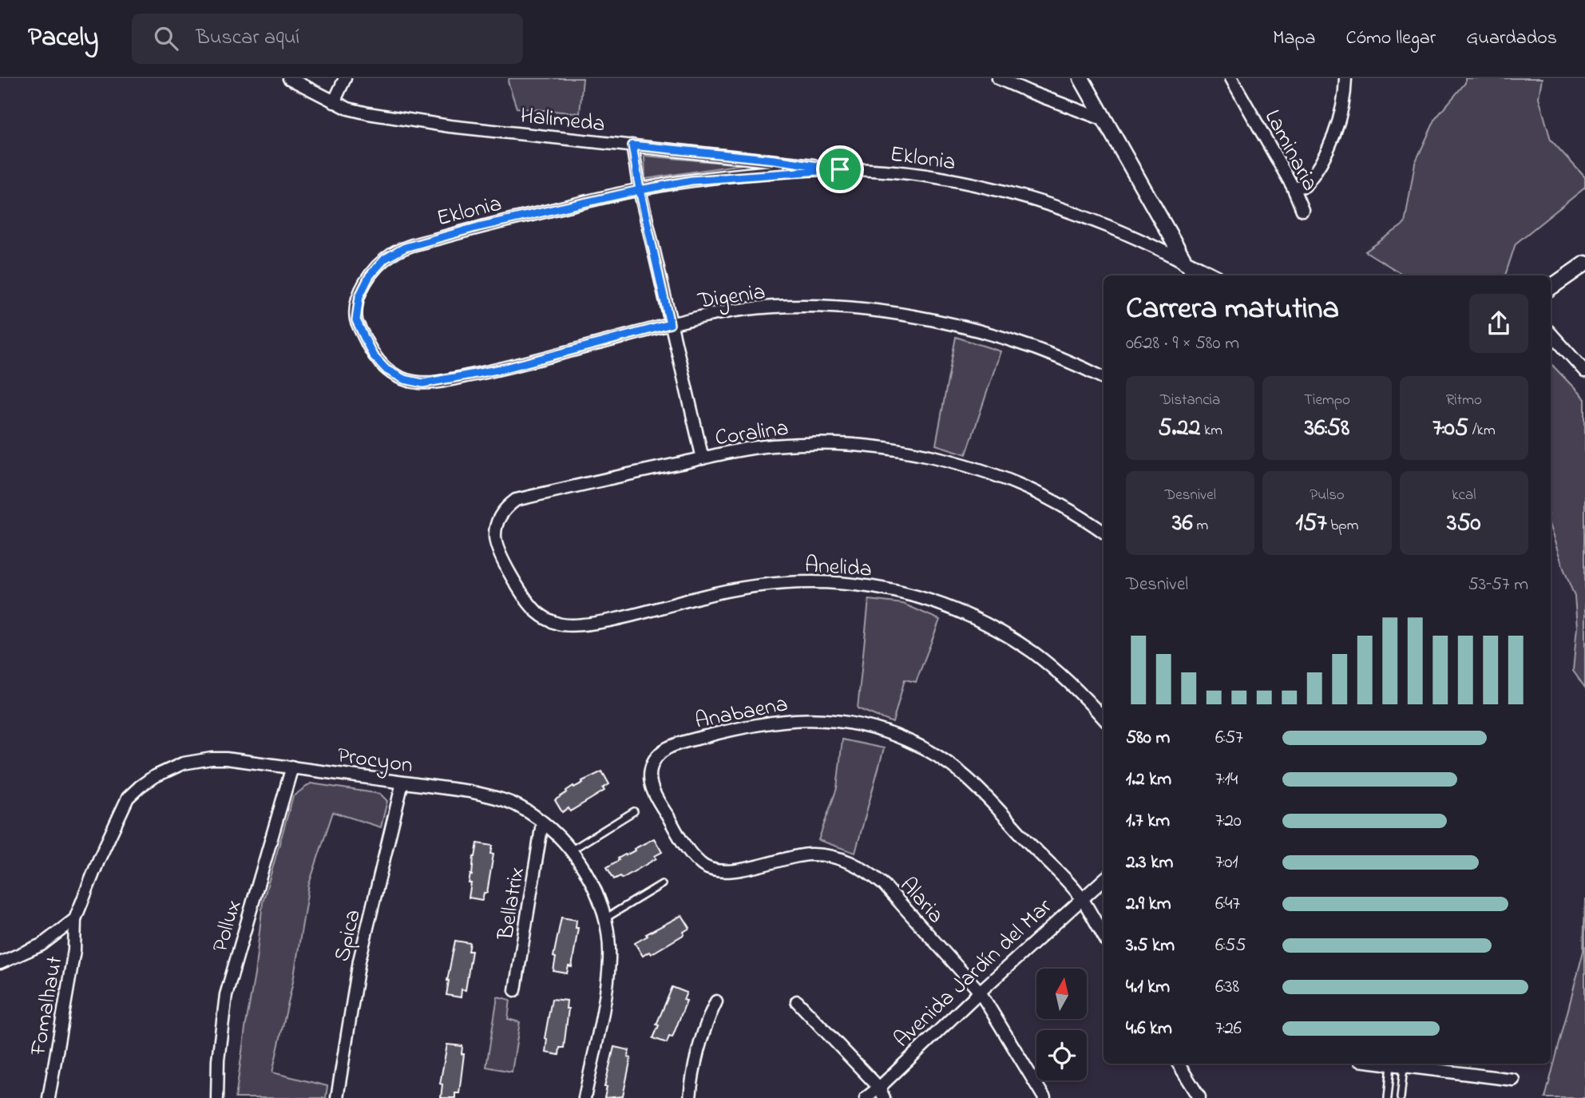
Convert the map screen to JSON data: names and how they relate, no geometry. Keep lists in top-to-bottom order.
{
  "streets": {
    "street": [
      "Halimeda",
      "Laminaria",
      "Eklonia",
      "Digenia",
      "Coralina",
      "Anelida",
      "Anabaena",
      "Procyon",
      "Alaria",
      "Bellatrix",
      "Pollux",
      "Spica",
      "Avenida Jardín del Mar",
      "Fomalhaut"
    ]
  },
  "crossings": [
    ["Halimeda", "Eklonia"],
    ["Eklonia", "Digenia"],
    ["Coralina", "Anelida"],
    ["Anabaena", "Alaria"],
    ["Anabaena", "Avenida Jardín del Mar"],
    ["Procyon", "Bellatrix"],
    ["Procyon", "Pollux"],
    ["Procyon", "Spica"],
    ["Procyon", "Fomalhaut"],
    ["Alaria", "Avenida Jardín del Mar"]
  ],
  "north": "top",
  "page": {
    "header": "Pacely",
    "search": "Buscar aquí",
    "nav": ["Mapa", "Cómo llegar", "Guardados"],
    "heading": ["Carrera matutina", "06:28 · 9 × 580 m"],
    "stats": [
      ["Distancia", "5.22 km"],
      ["Tiempo", "36:58"],
      ["Ritmo", "7:05 /km"],
      ["Desnivel", "36 m"],
      ["Pulso", "157 bpm"],
      ["kcal", "350"]
    ],
    "chart": ["Desnivel", "53–57 m"],
    "list": [
      {
        "name": "580 m",
        "note": "6:57"
      },
      {
        "name": "1.2 km",
        "note": "7:14"
      },
      {
        "name": "1.7 km",
        "note": "7:20"
      },
      {
        "name": "2.3 km",
        "note": "7:01"
      },
      {
        "name": "2.9 km",
        "note": "6:47"
      },
      {
        "name": "3.5 km",
        "note": "6:55"
      },
      {
        "name": "4.1 km",
        "note": "6:38"
      },
      {
        "name": "4.6 km",
        "note": "7:26"
      }
    ]
  }
}
